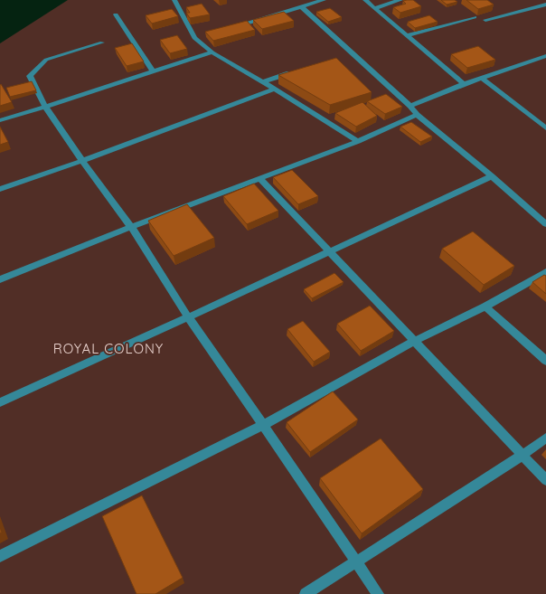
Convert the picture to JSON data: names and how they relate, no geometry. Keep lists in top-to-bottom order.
{
  "districts": ["ROYAL COLONY"]
}
